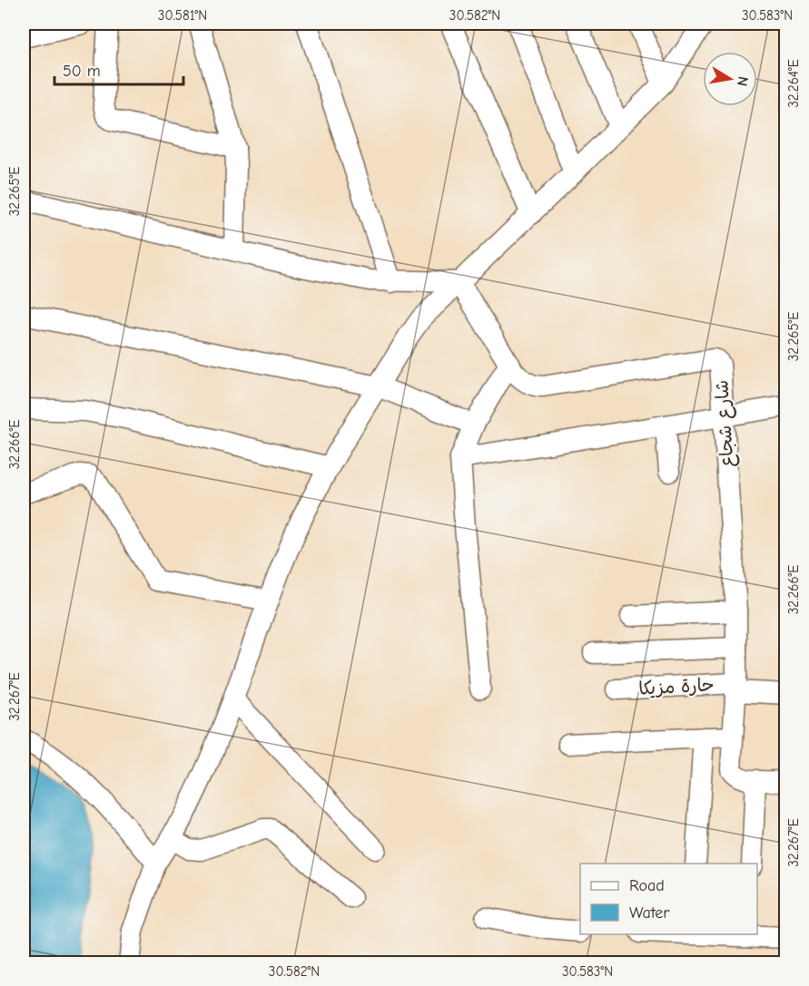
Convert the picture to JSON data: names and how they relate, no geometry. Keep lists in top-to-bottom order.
{
  "streets": {
    "street": ["شارع شجاع", "حارة مزيكا"]
  },
  "crossings": [
    ["شارع شجاع", "حارة مزيكا"]
  ],
  "legend": ["Road", "Water"],
  "scale_bar": "50 m",
  "north": "right",
  "coordinates": [
    "30.581°N",
    "30.582°N",
    "30.583°N",
    "32.264°E",
    "32.265°E",
    "32.266°E",
    "32.267°E"
  ]
}
